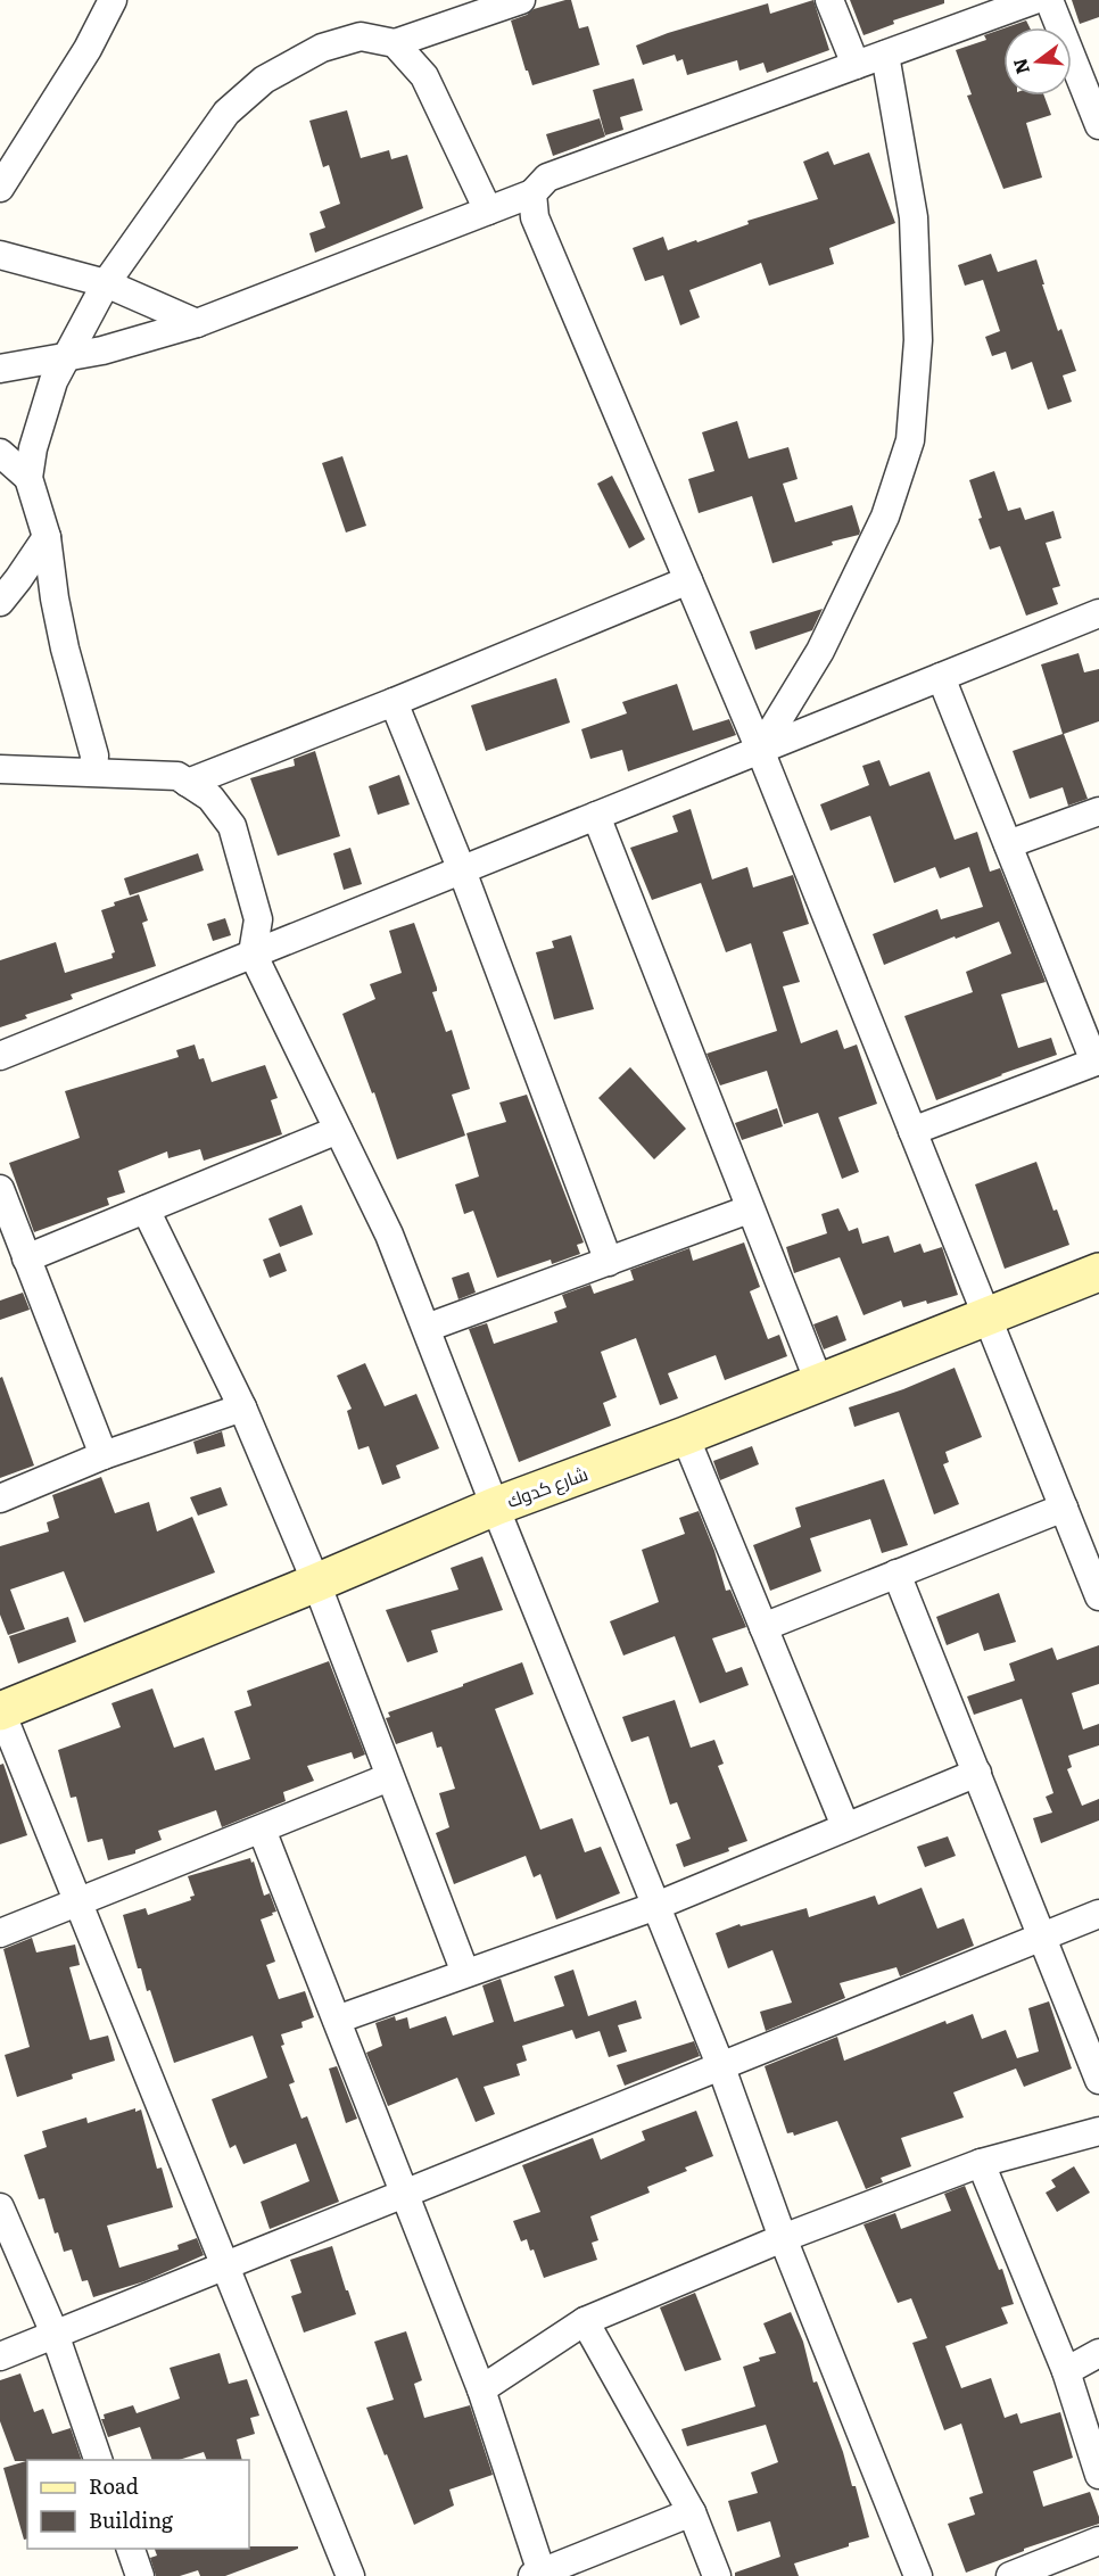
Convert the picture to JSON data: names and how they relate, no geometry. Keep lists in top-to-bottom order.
{
  "streets": {
    "street": ["شارع كدوك"]
  },
  "legend": ["Road", "Building"],
  "north": "left"
}
